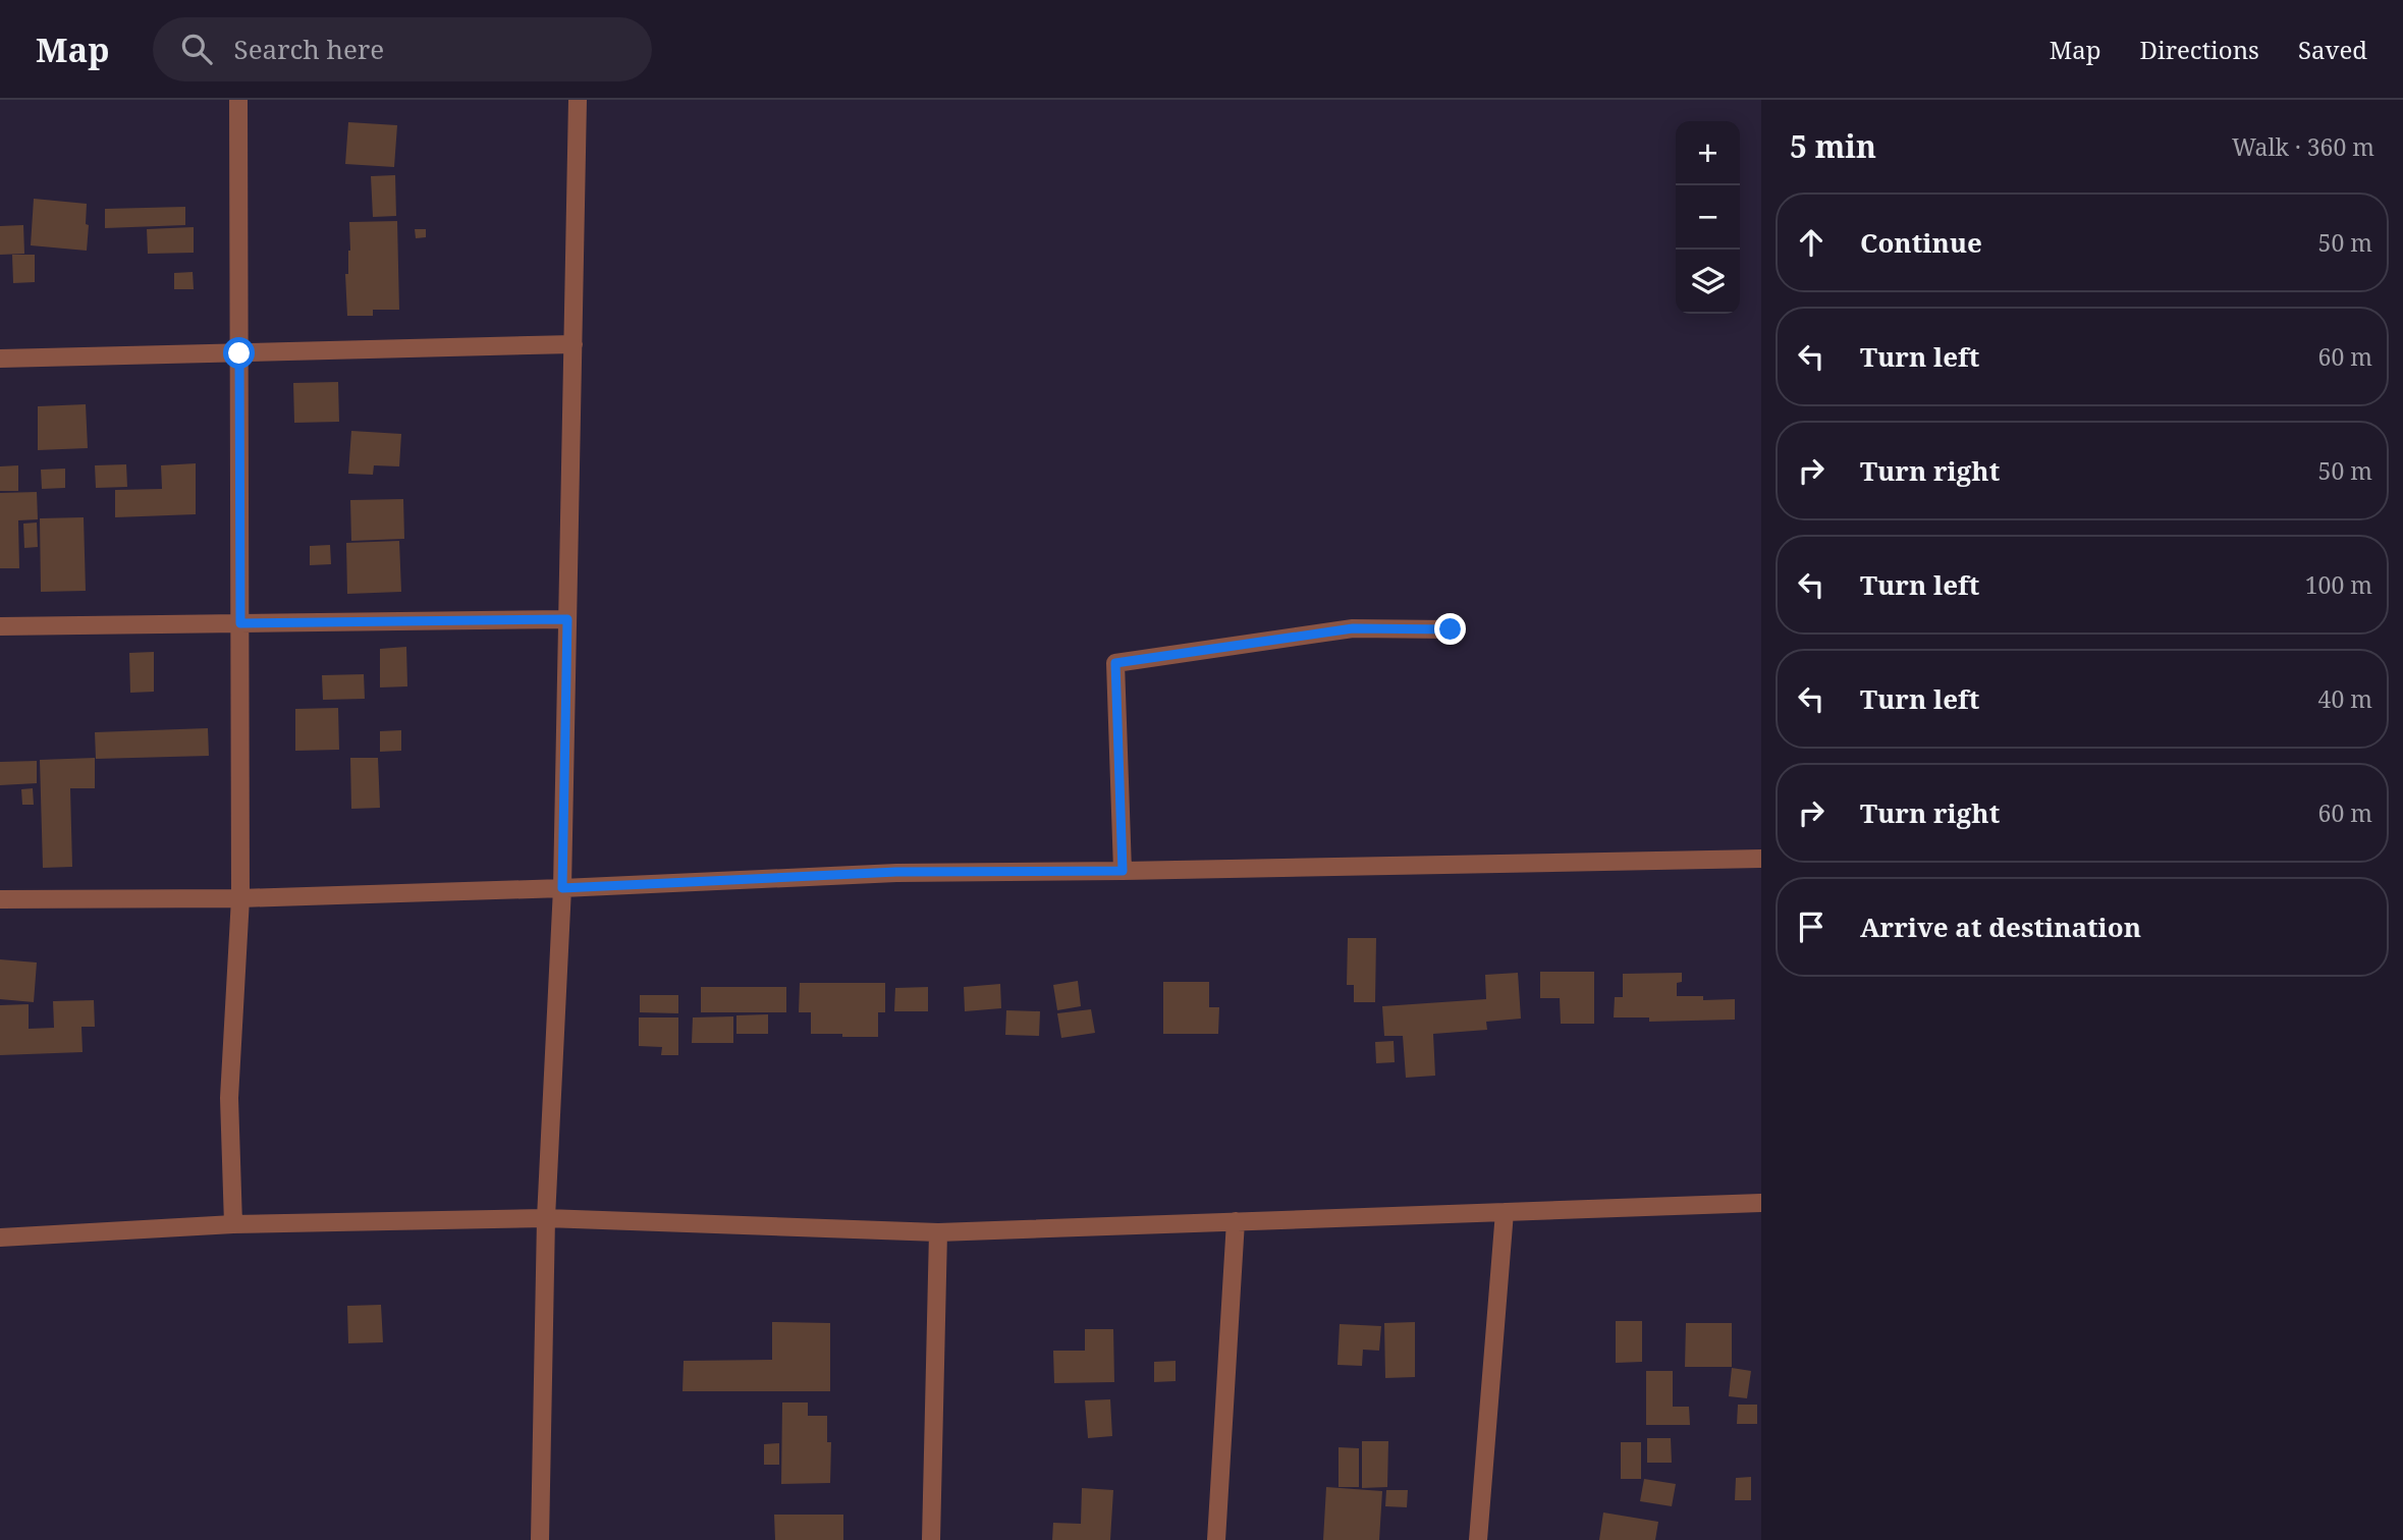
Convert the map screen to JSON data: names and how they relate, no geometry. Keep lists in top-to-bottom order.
{
  "page": {
    "header": "Map",
    "search": "Search here",
    "nav": ["Map", "Directions", "Saved"],
    "heading": ["5 min", "Walk · 360 m"],
    "map_buttons": ["+", "−"],
    "list": [
      ["Continue", "50 m"],
      ["Turn left", "60 m"],
      ["Turn right", "50 m"],
      ["Turn left", "100 m"],
      ["Turn left", "40 m"],
      ["Turn right", "60 m"],
      "Arrive at destination"
    ]
  }
}
